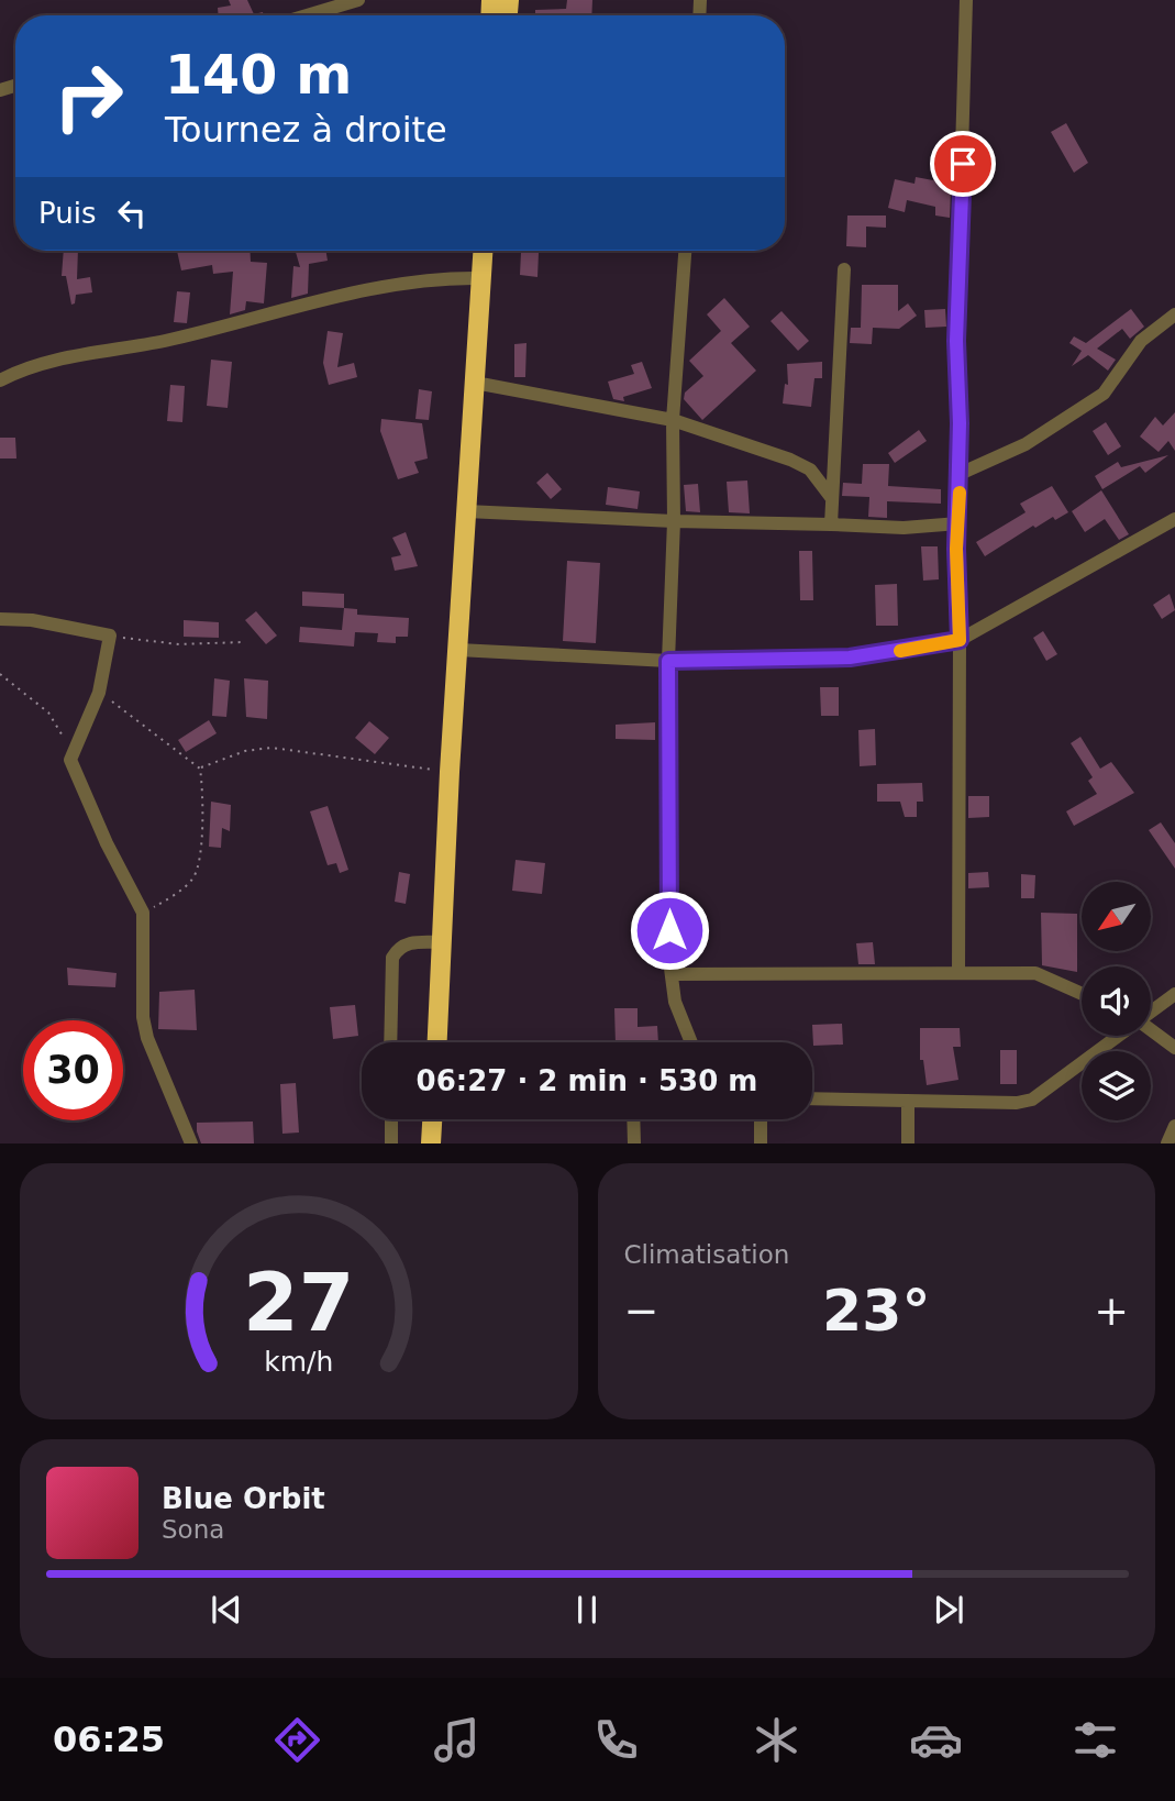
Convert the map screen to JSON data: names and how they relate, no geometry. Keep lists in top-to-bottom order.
{
  "north": "bottom left",
  "page": {
    "turn": ["140 m", "Tournez à droite"],
    "then": "Puis",
    "limit": "30",
    "trip": "06:27 · 2 min · 530 m",
    "tile": "Climatisation",
    "heat": ["−", "23°", "+"],
    "song": ["Blue Orbit", "Sona"],
    "tabs": "06:25",
    "gauge": ["27", "km/h"]
  }
}
